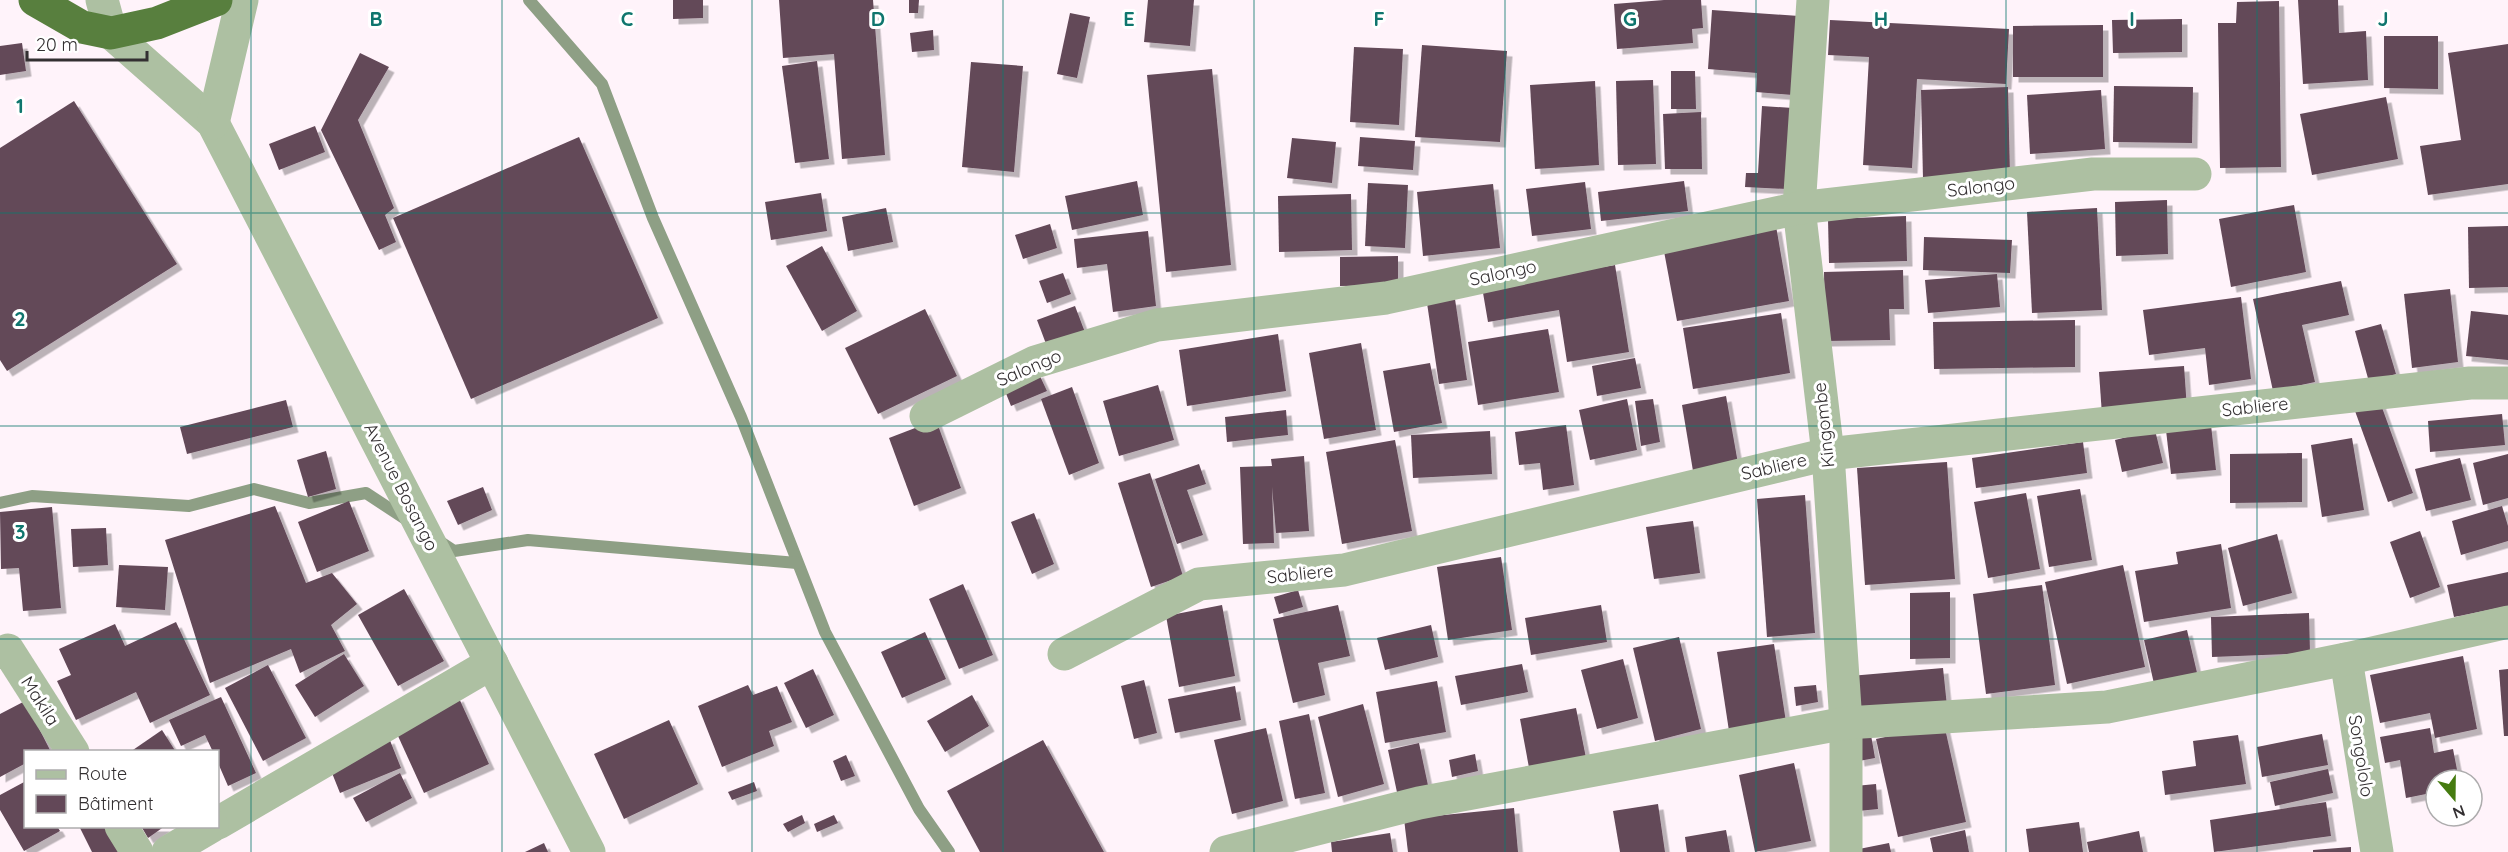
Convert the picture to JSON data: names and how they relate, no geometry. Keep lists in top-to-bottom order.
{
  "streets": {
    "street": [
      "Salongo",
      "Sabliere",
      "Kingombe",
      "Avenue Bosango",
      "Makila",
      "Songololo"
    ]
  },
  "crossings": [
    ["Salongo", "Kingombe"],
    ["Sabliere", "Kingombe"]
  ],
  "legend": ["Route", "Bâtiment"],
  "scale_bar": "20 m",
  "north": "bottom",
  "grid": {
    "columns": [
      "B",
      "C",
      "D",
      "E",
      "F",
      "G",
      "H",
      "I",
      "J"
    ],
    "rows": ["1", "2", "3"]
  }
}
